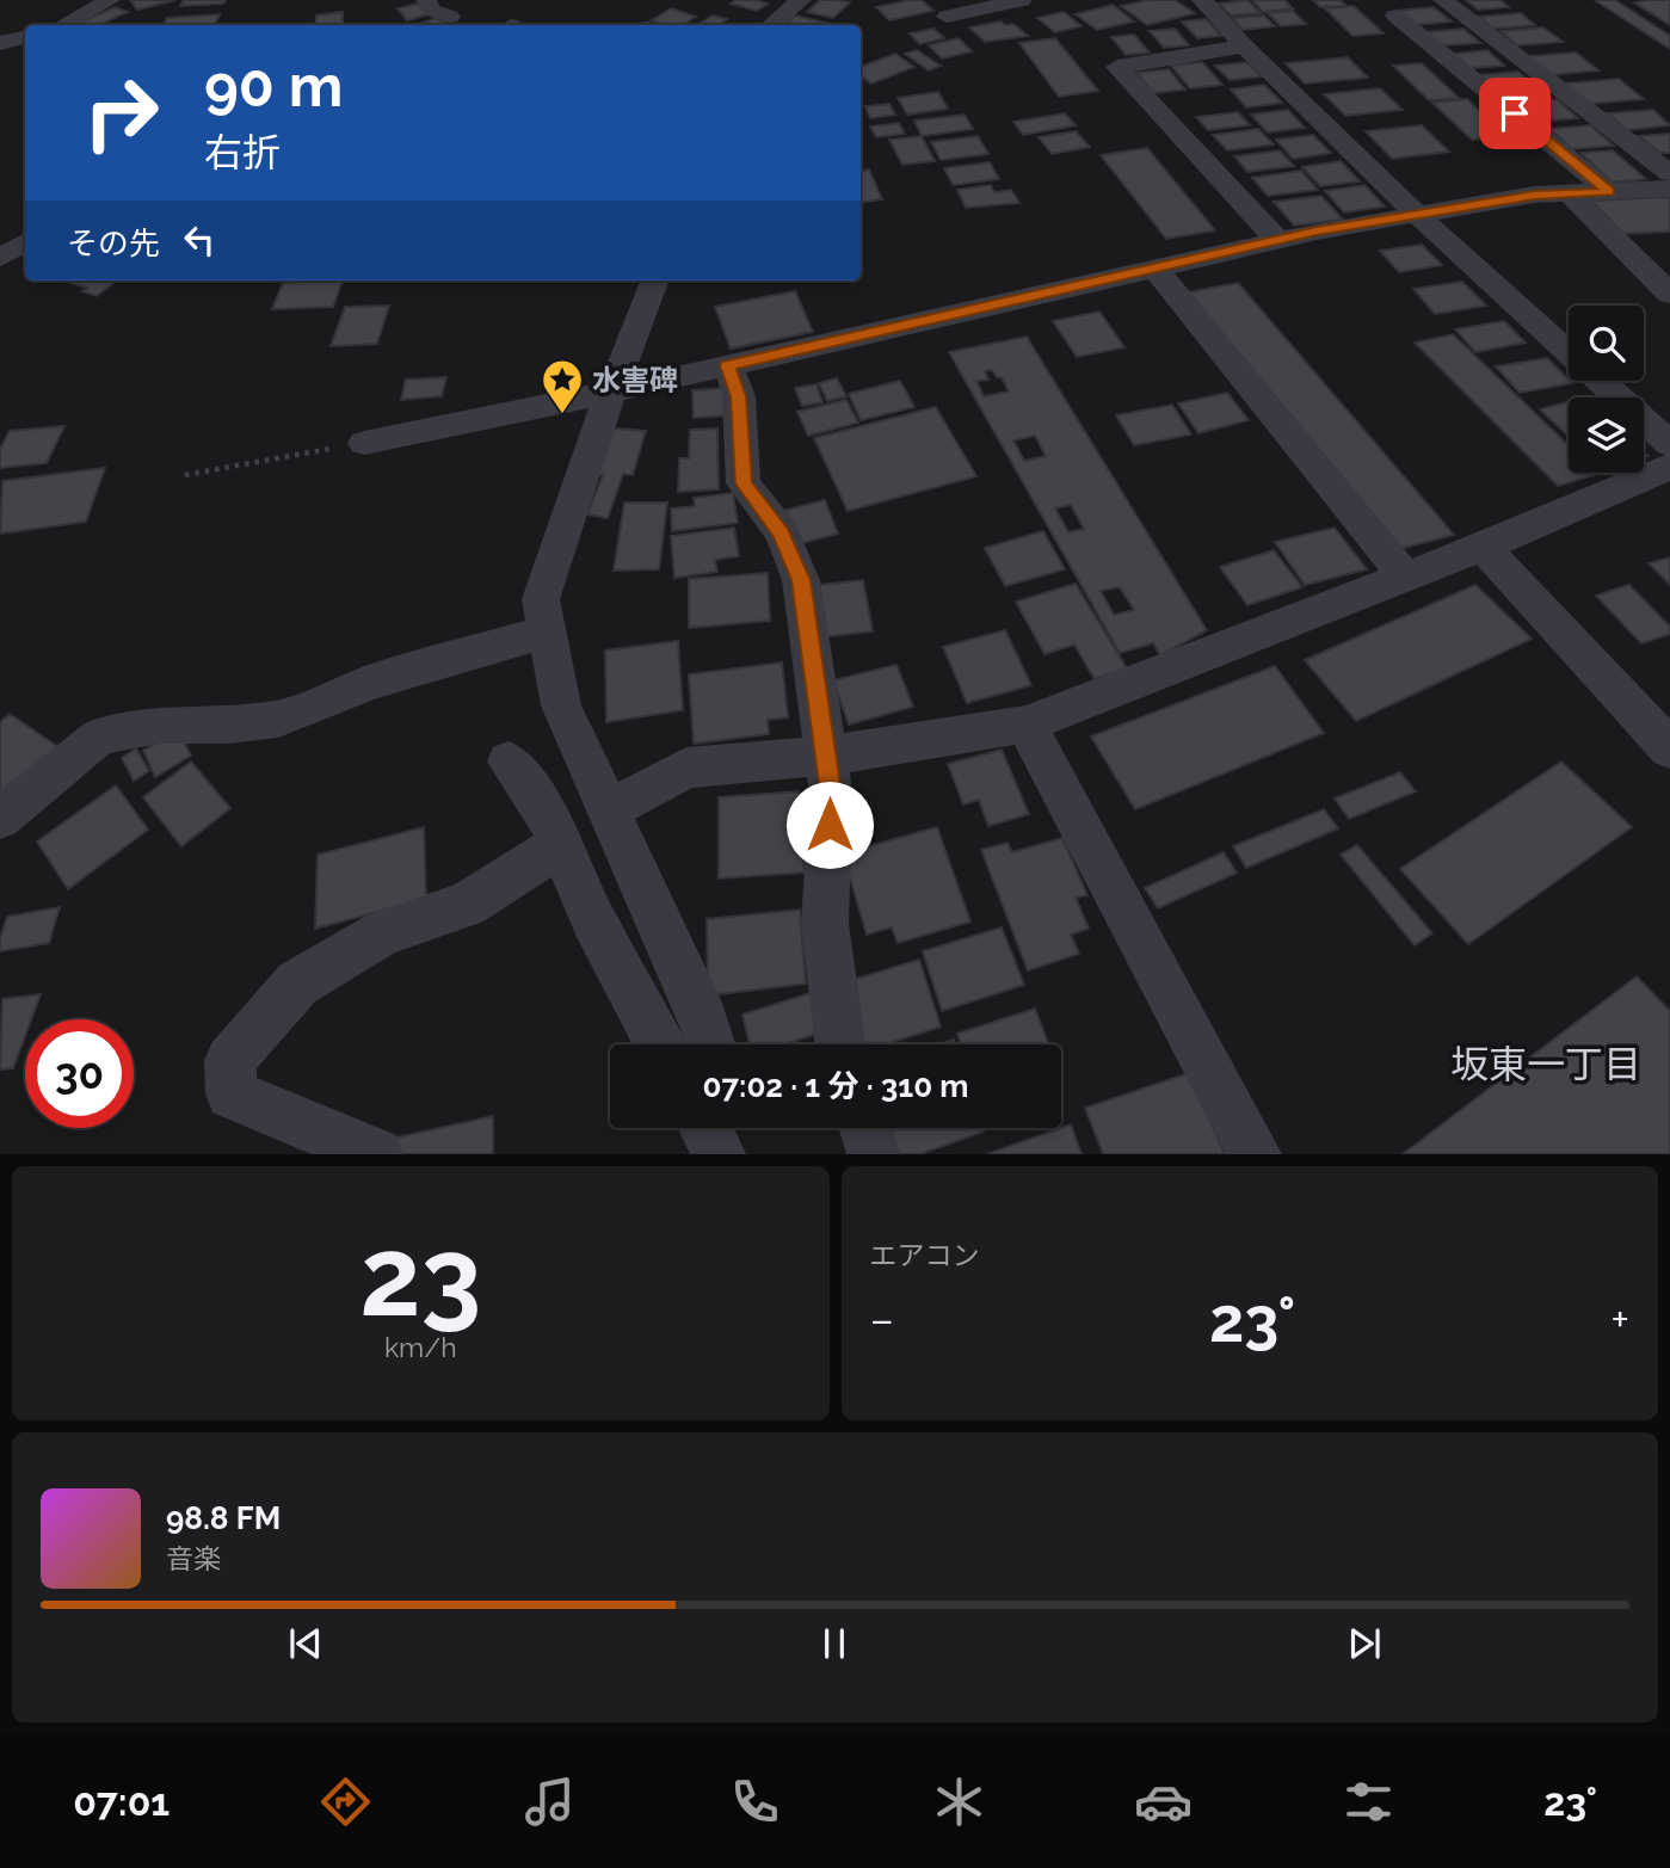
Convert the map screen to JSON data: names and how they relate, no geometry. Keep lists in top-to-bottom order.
{
  "districts": ["坂東一丁目"],
  "places": {
    "place": ["水害碑"]
  },
  "page": {
    "turn": ["90 m", "右折"],
    "then": "その先",
    "limit": "30",
    "trip": "07:02 · 1 分 · 310 m",
    "tile": [
      ["23", "km/h"],
      "エアコン"
    ],
    "heat": ["−", "23°", "+"],
    "song": ["98.8 FM", "音楽"],
    "tabs": ["07:01", "23°"]
  }
}
